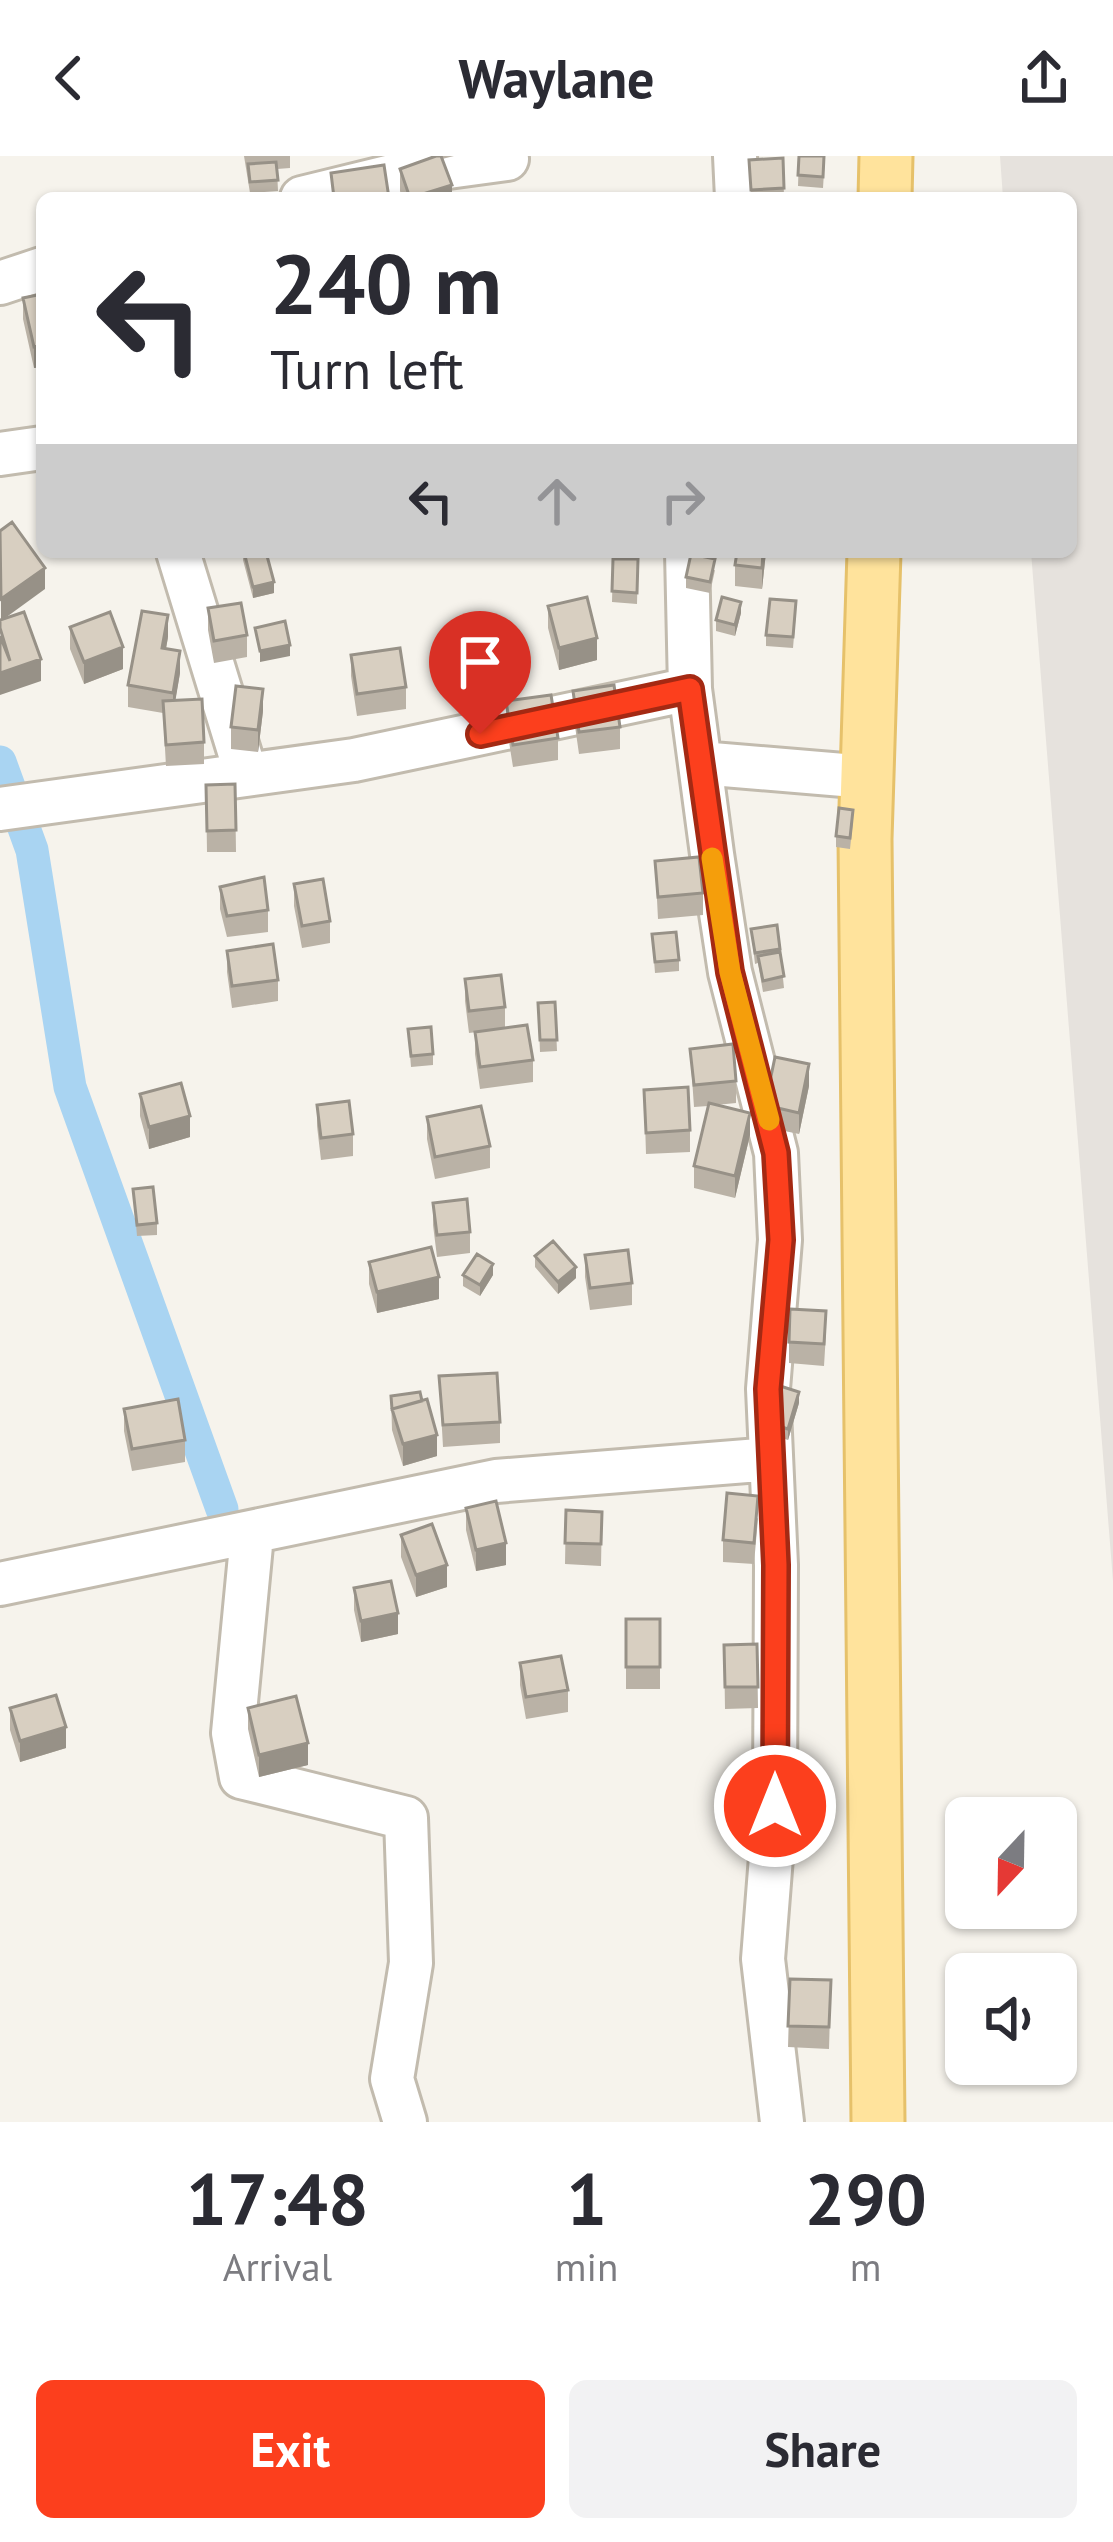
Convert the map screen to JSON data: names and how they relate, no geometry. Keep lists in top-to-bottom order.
{
  "north": "bottom",
  "page": {
    "header": "Waylane",
    "turn": ["240 m", "Turn left"],
    "eta": [
      "17:48",
      "Arrival",
      "1",
      "min",
      "290",
      "m"
    ],
    "buttons": ["Exit", "Share"]
  }
}
